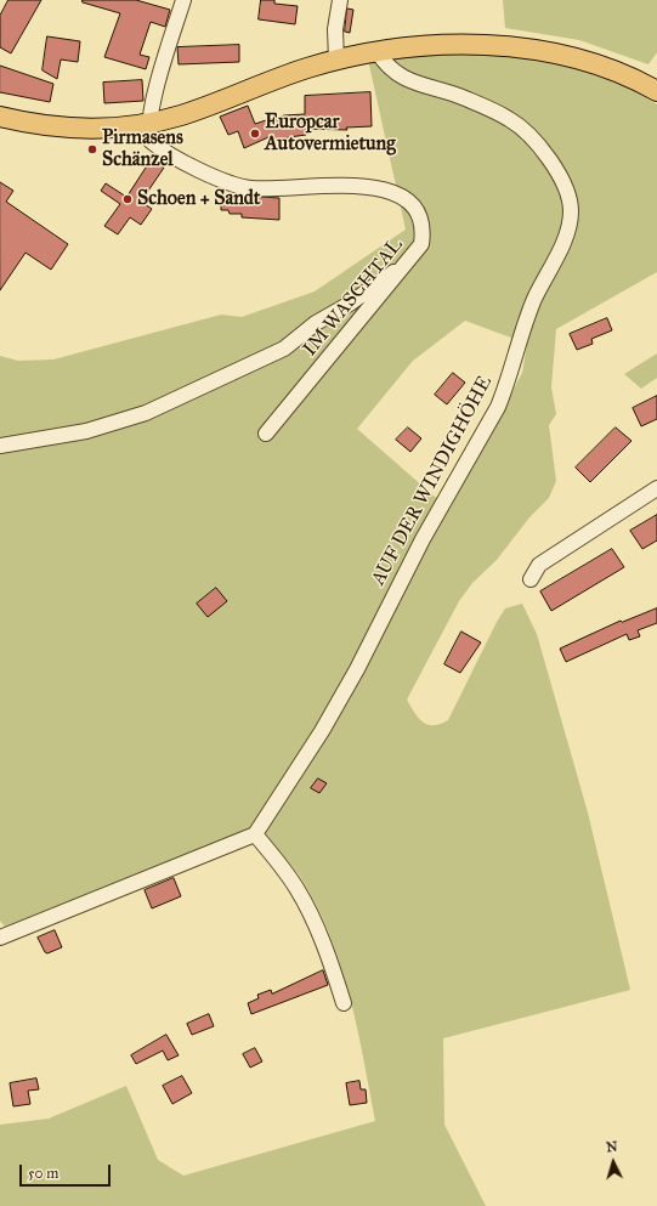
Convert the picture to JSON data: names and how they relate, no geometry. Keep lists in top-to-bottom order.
{
  "streets": {
    "street": ["IM WASCHTAL", "AUF DER WINDIGHÖHE"]
  },
  "places": ["Europcar Autovermietung", "Pirmasens Schänzel", "Schoen + Sandt"],
  "scale_bar": "50 m",
  "north": "top"
}
